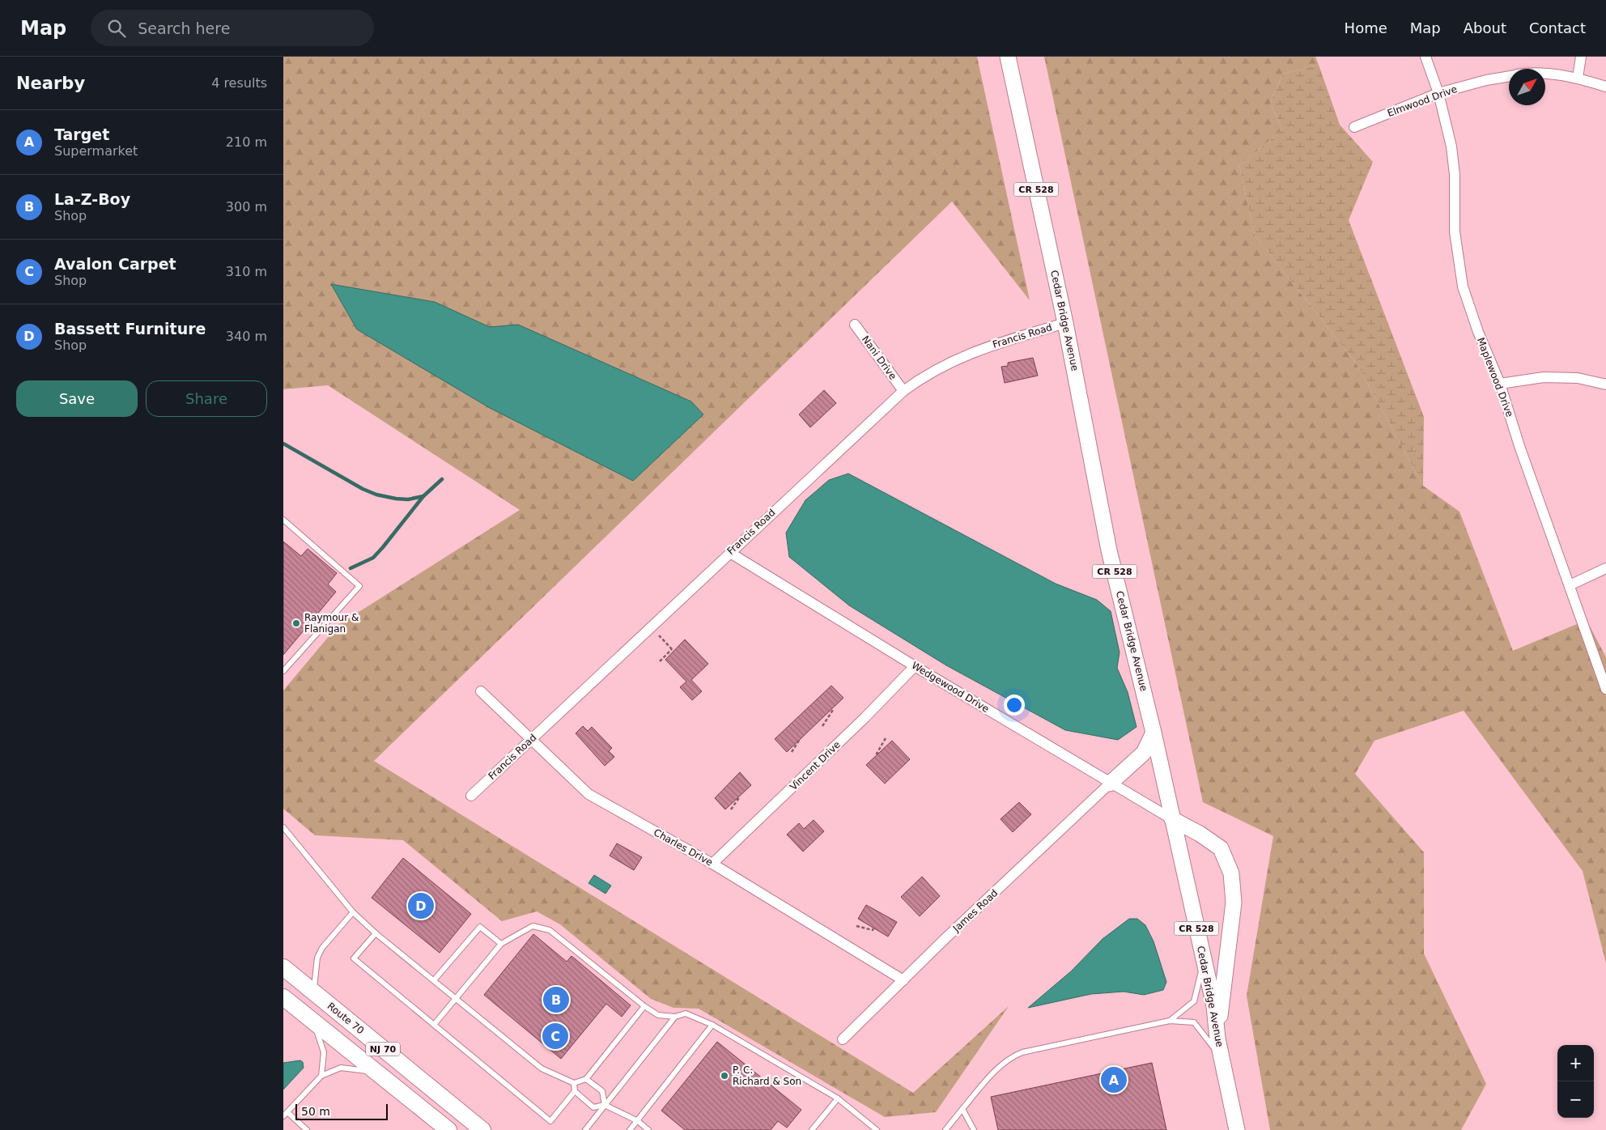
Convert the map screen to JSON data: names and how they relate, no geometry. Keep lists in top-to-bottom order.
{
  "streets": {
    "highway": ["Route 70", "NJ 70"],
    "main road": ["CR 528", "Cedar Bridge Avenue"],
    "street": [
      "Elmwood Drive",
      "Francis Road",
      "Nani Drive",
      "Maplewood Drive",
      "Wedgewood Drive",
      "Vincent Drive",
      "Charles Drive",
      "James Road"
    ]
  },
  "crossings": [
    ["Elmwood Drive", "Maplewood Drive"],
    ["Cedar Bridge Avenue", "Francis Road"],
    ["Cedar Bridge Avenue", "Wedgewood Drive"],
    ["Francis Road", "Nani Drive"],
    ["Francis Road", "Wedgewood Drive"],
    ["Francis Road", "Charles Drive"],
    ["Wedgewood Drive", "Vincent Drive"],
    ["Wedgewood Drive", "James Road"],
    ["Vincent Drive", "Charles Drive"],
    ["Charles Drive", "James Road"]
  ],
  "places": ["Raymour & Flanigan", "P. C. Richard & Son"],
  "scale_bar": "50 m",
  "north": "top right",
  "page": {
    "header": "Map",
    "search": "Search here",
    "nav": [
      "Home",
      "Map",
      "About",
      "Contact"
    ],
    "heading": ["Nearby", "4 results"],
    "list": [
      {
        "mark": "A",
        "name": "Target",
        "note": "Supermarket",
        "value": "210 m"
      },
      {
        "mark": "B",
        "name": "La-Z-Boy",
        "note": "Shop",
        "value": "300 m"
      },
      {
        "mark": "C",
        "name": "Avalon Carpet",
        "note": "Shop",
        "value": "310 m"
      },
      {
        "mark": "D",
        "name": "Bassett Furniture",
        "note": "Shop",
        "value": "340 m"
      }
    ],
    "buttons": ["Save", "Share"],
    "pins": [
      "D",
      "B",
      "C",
      "A"
    ],
    "map_buttons": ["+", "−"],
    "scale": "50 m"
  }
}
